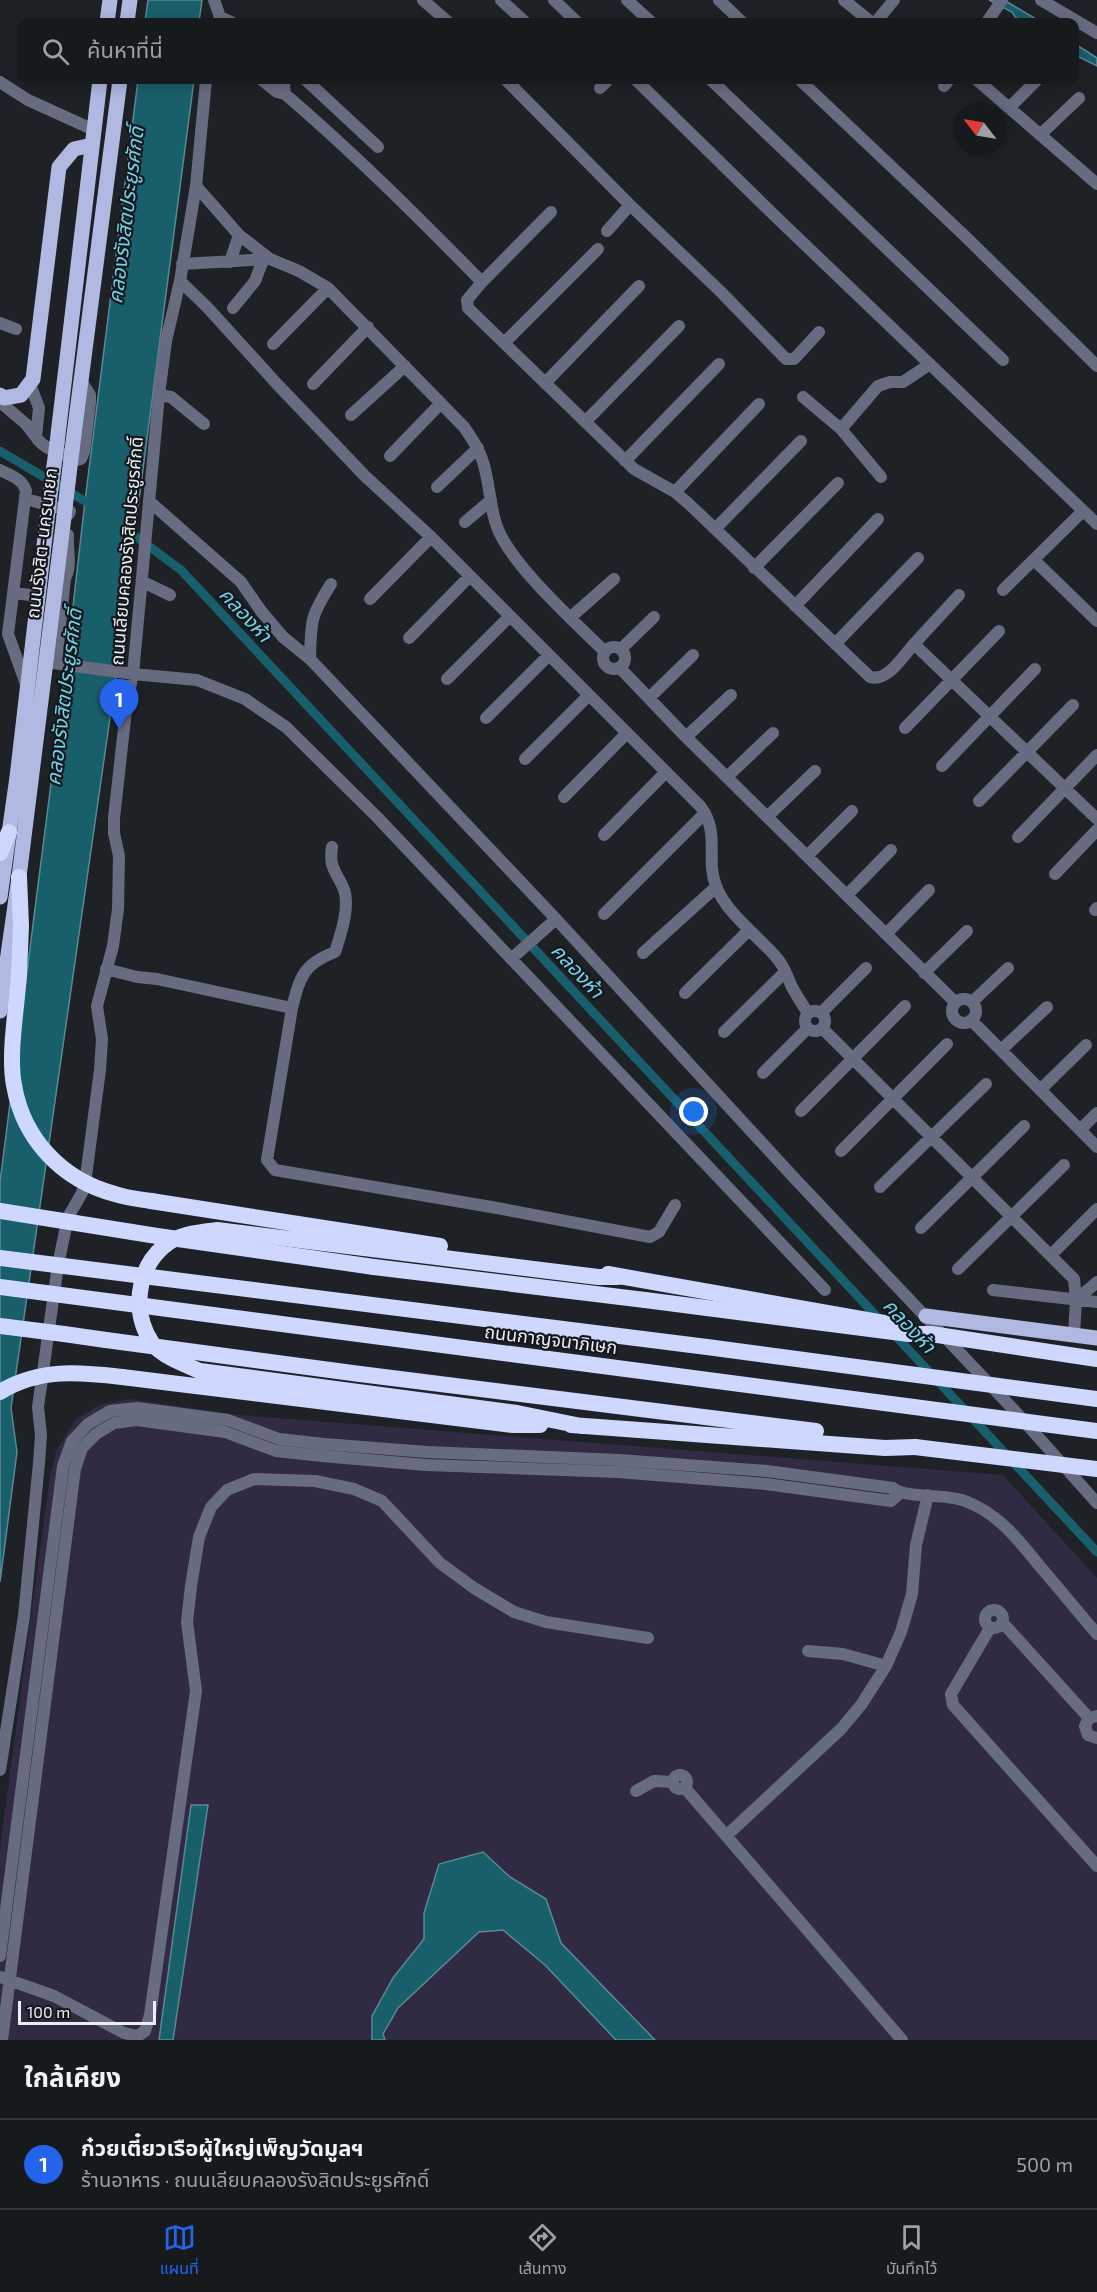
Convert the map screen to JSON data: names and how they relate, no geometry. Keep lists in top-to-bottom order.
{
  "streets": {
    "highway": ["ถนนกาญจนาภิเษก"],
    "main road": ["ถนนรังสิต-นครนายก"],
    "street": ["ถนนเลียบคลองรังสิตประยูรศักดิ์"]
  },
  "water": ["คลองรังสิตประยูรศักดิ์", "คลองห้า"],
  "scale_bar": "100 m",
  "north": "top left",
  "page": {
    "search": "ค้นหาที่นี่",
    "pins": "1",
    "scale": "100 m",
    "heading": "ใกล้เคียง",
    "list": [
      {
        "mark": "1",
        "name": "ก๋วยเตี๋ยวเรือผู้ใหญ่เพ็ญวัดมูลฯ",
        "note": "ร้านอาหาร · ถนนเลียบคลองรังสิตประยูรศักดิ์",
        "value": "500 m"
      }
    ],
    "nav": ["แผนที่", "เส้นทาง", "บันทึกไว้"]
  }
}
